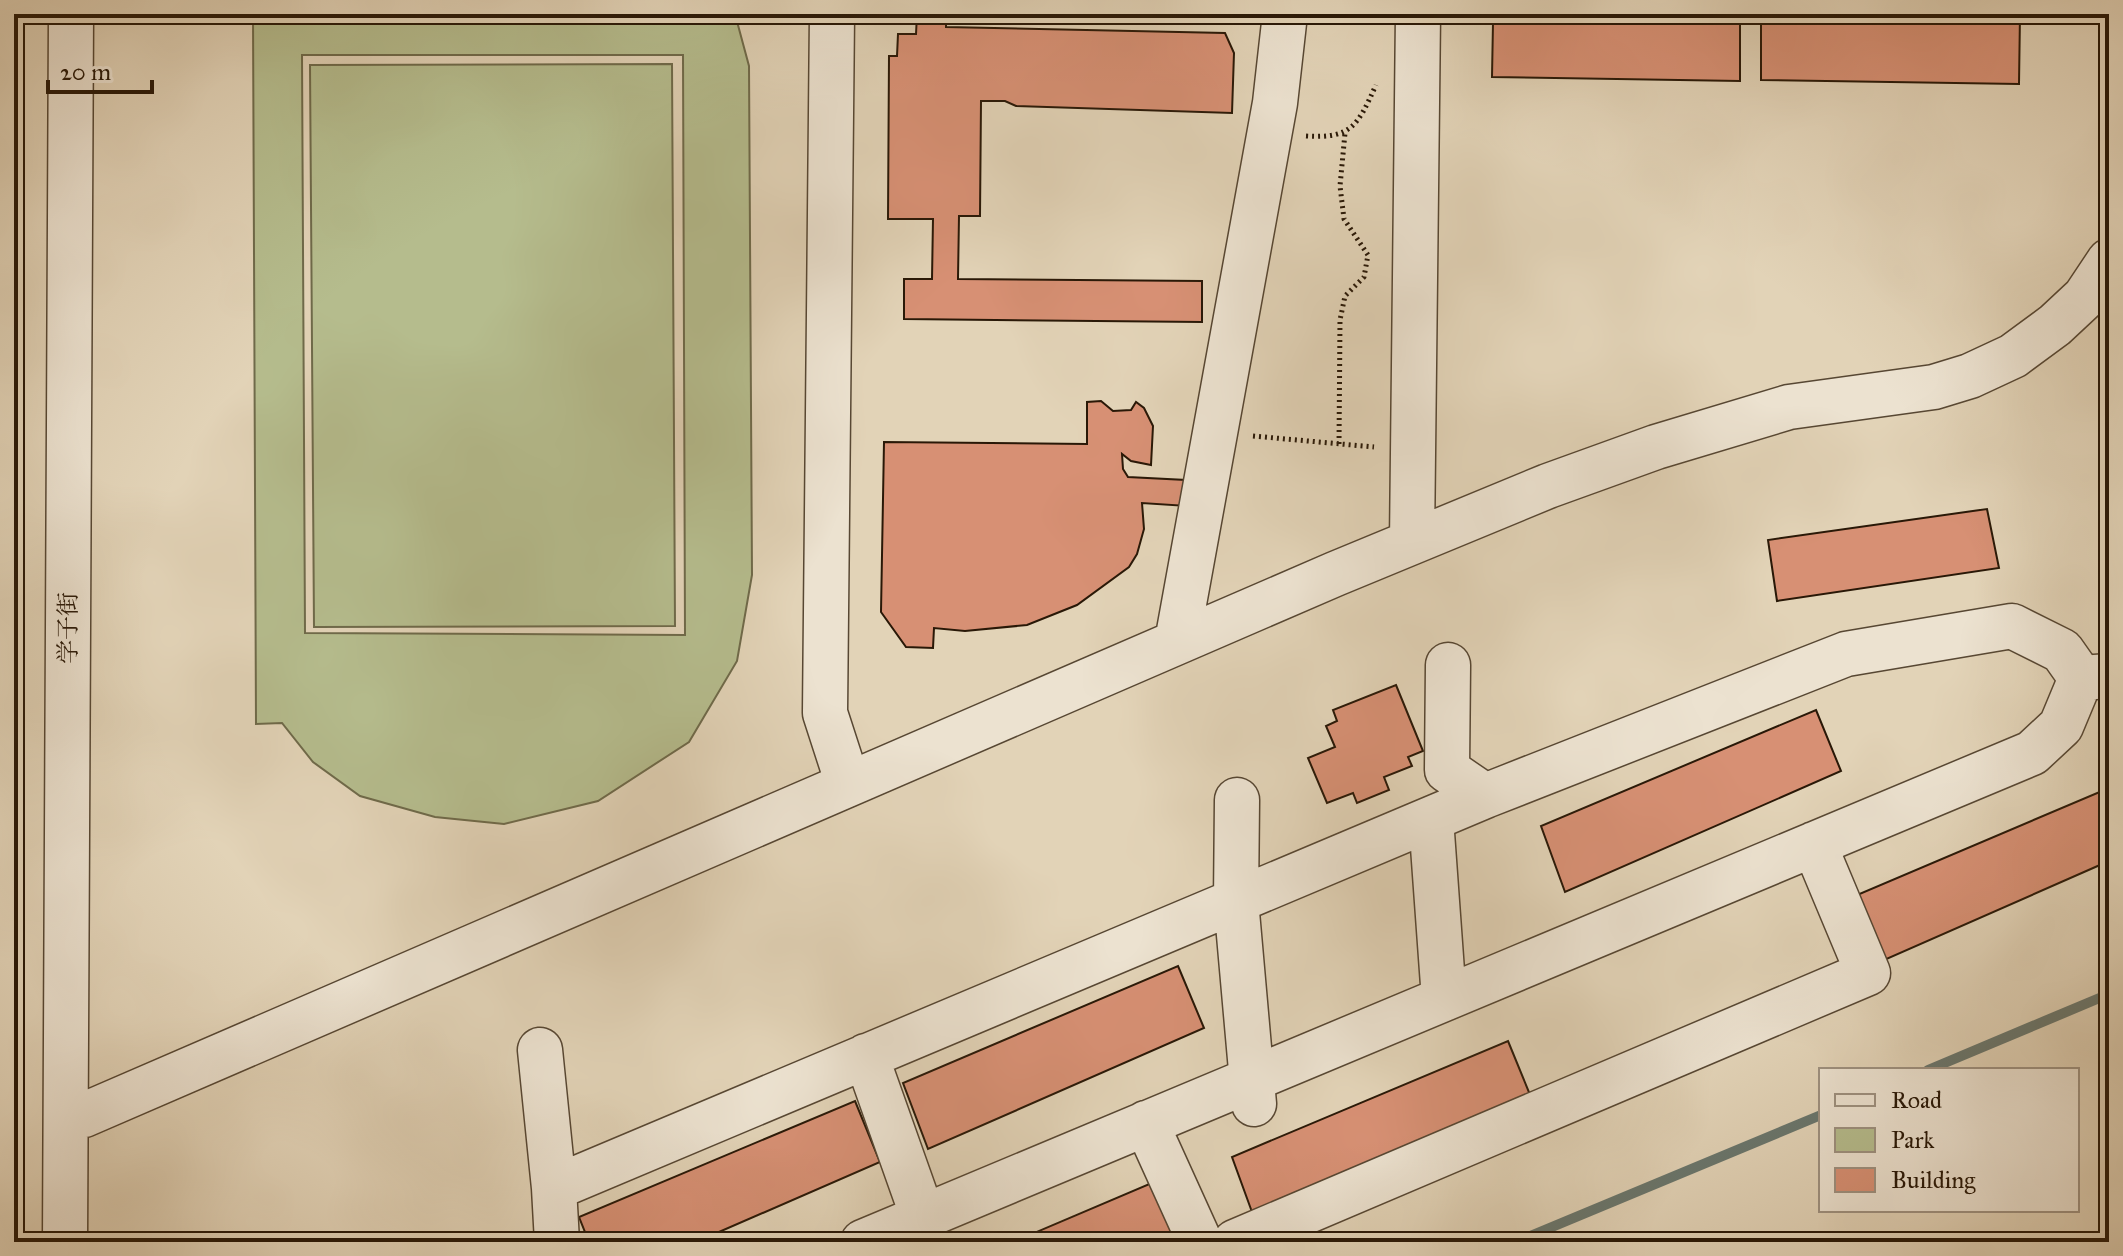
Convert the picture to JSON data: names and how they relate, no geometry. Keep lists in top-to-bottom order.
{
  "streets": {
    "street": ["学子街"]
  },
  "legend": ["Road", "Park", "Building"],
  "scale_bar": "20 m"
}
